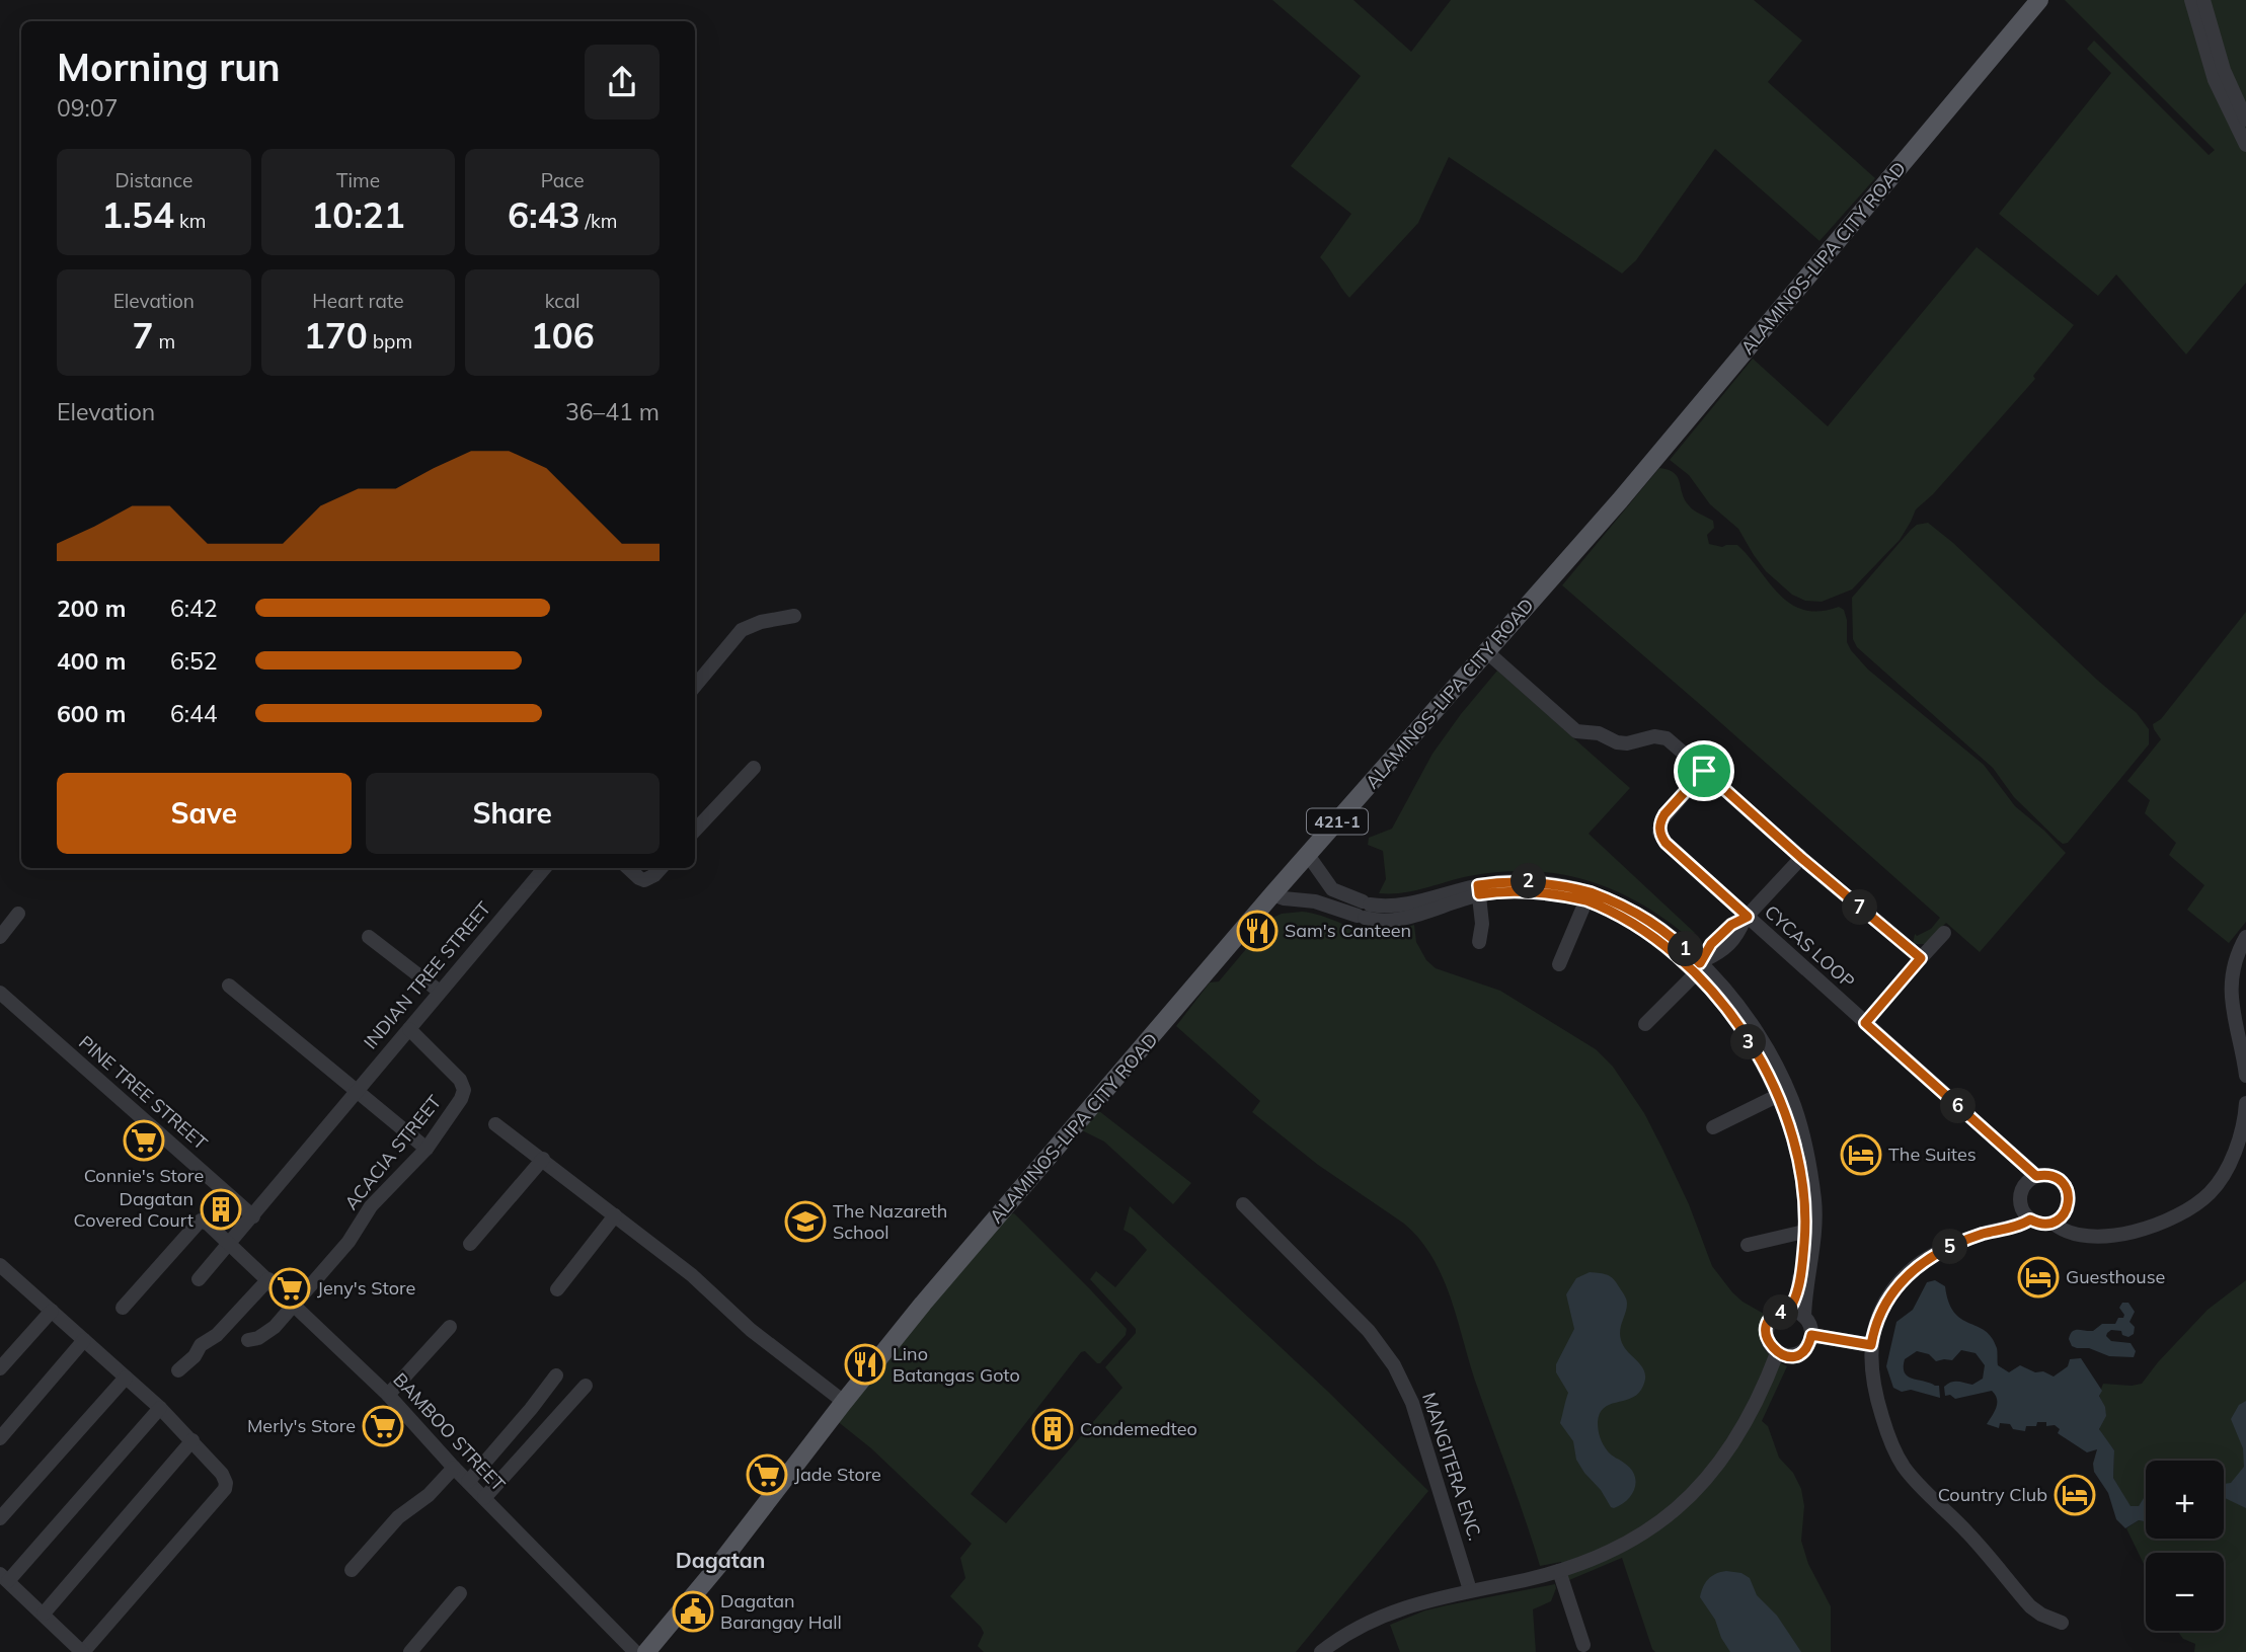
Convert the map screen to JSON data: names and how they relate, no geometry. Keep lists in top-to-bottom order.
{
  "streets": {
    "main road": ["ALAMINOS-LIPA CITY ROAD", "421-1"],
    "street": [
      "CYCAS LOOP",
      "INDIAN TREE STREET",
      "PINE TREE STREET",
      "ACACIA STREET",
      "BAMBOO STREET",
      "MANGITERA ENC."
    ]
  },
  "crossings": [
    ["INDIAN TREE STREET", "PINE TREE STREET"],
    ["INDIAN TREE STREET", "ACACIA STREET"],
    ["INDIAN TREE STREET", "BAMBOO STREET"],
    ["ACACIA STREET", "BAMBOO STREET"]
  ],
  "districts": ["Dagatan"],
  "places": {
    "restaurant": ["Sam's Canteen", "Lino Batangas Goto"],
    "supermarket": [
      "Connie's Store",
      "Jeny's Store",
      "Merly's Store",
      "Jade Store"
    ],
    "hotel": ["The Suites", "Guesthouse", "Country Club"],
    "building": ["Dagatan Covered Court", "Condemedteo"],
    "school or university": ["The Nazareth School"],
    "public building": ["Dagatan Barangay Hall"]
  },
  "page": {
    "heading": ["Morning run", "09:07"],
    "stats": [
      ["Distance", "1.54 km"],
      ["Time", "10:21"],
      ["Pace", "6:43 /km"],
      ["Elevation", "7 m"],
      ["Heart rate", "170 bpm"],
      ["kcal", "106"]
    ],
    "chart": ["Elevation", "36–41 m"],
    "list": [
      {
        "name": "200 m",
        "note": "6:42"
      },
      {
        "name": "400 m",
        "note": "6:52"
      },
      {
        "name": "600 m",
        "note": "6:44"
      }
    ],
    "buttons": ["Save", "Share"],
    "pins": [
      "2",
      "7",
      "1",
      "3",
      "6",
      "5",
      "4"
    ],
    "map_buttons": ["+", "−"]
  }
}
